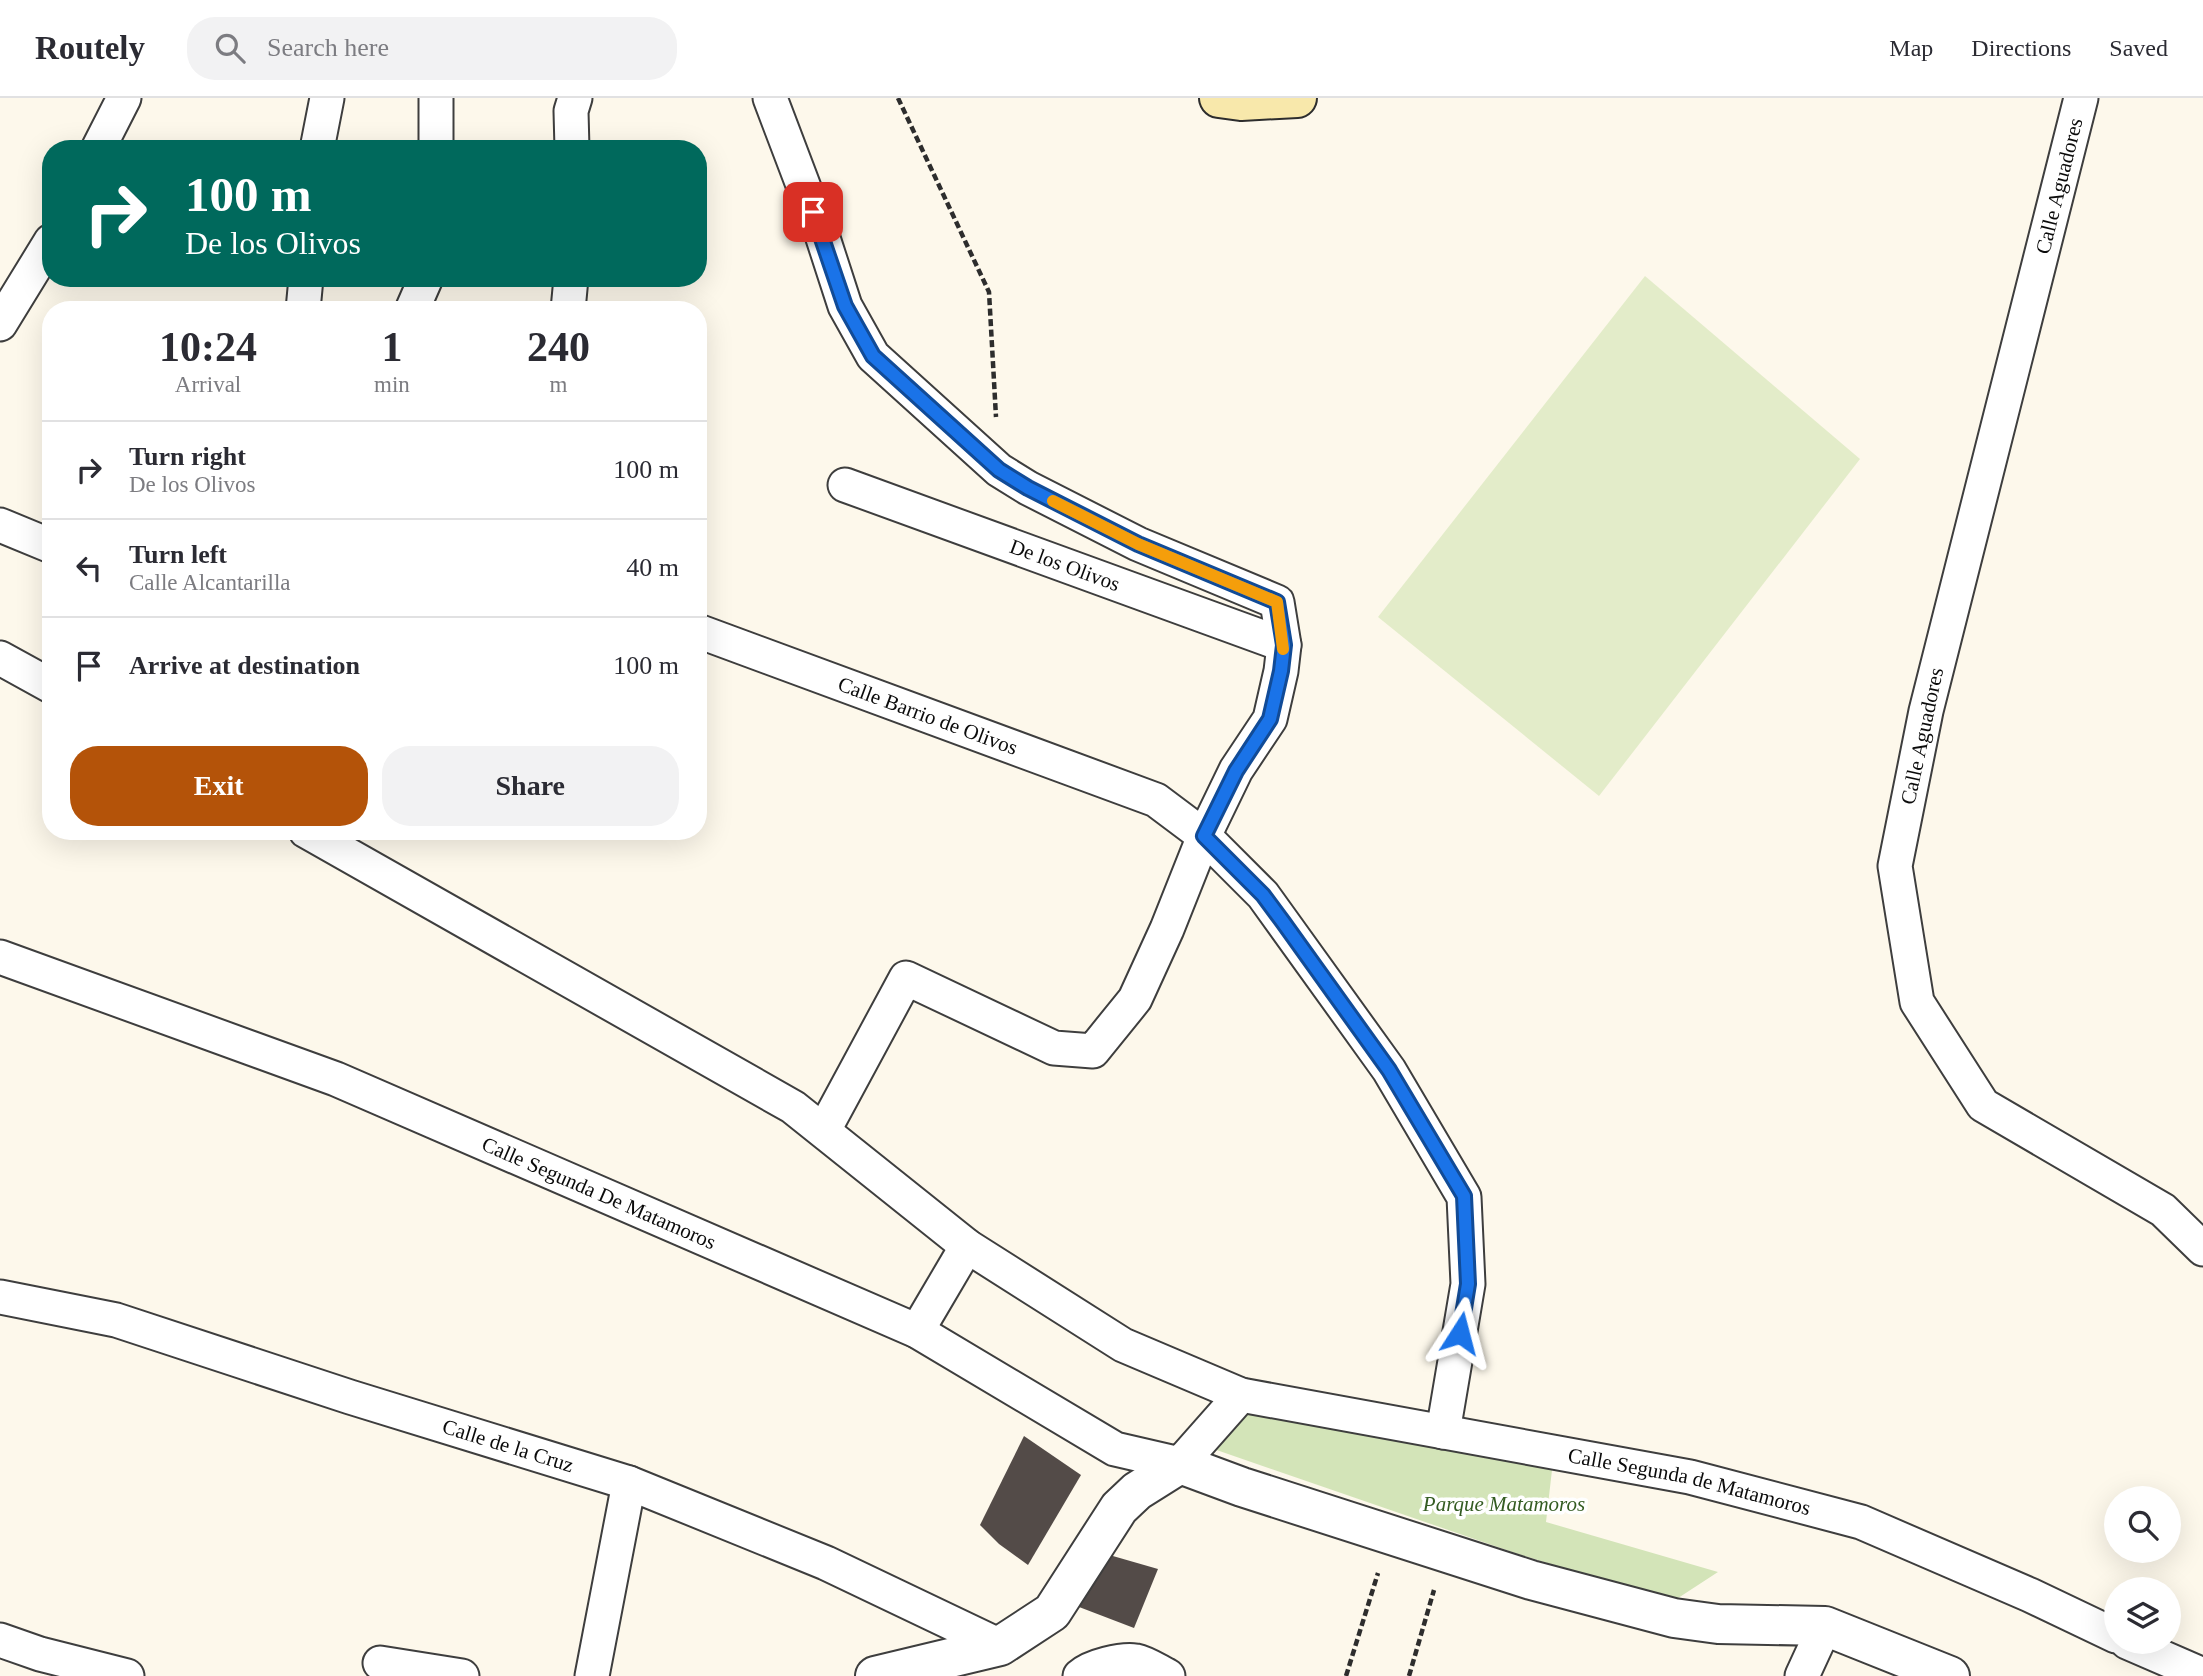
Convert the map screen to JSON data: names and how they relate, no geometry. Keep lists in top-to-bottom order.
{
  "streets": {
    "street": [
      "Calle Aguadores",
      "De los Olivos",
      "Calle Barrio de Olivos",
      "Calle Segunda De Matamoros",
      "Calle de la Cruz",
      "Calle Segunda de Matamoros"
    ]
  },
  "crossings": [
    ["Calle Barrio de Olivos", "Calle Segunda de Matamoros"]
  ],
  "parks": ["Parque Matamoros"],
  "page": {
    "header": "Routely",
    "search": "Search here",
    "nav": ["Map", "Directions", "Saved"],
    "turn": ["100 m", "De los Olivos"],
    "eta": [
      "10:24",
      "Arrival",
      "1",
      "min",
      "240",
      "m"
    ],
    "list": [
      {
        "name": "Turn right",
        "note": "De los Olivos",
        "value": "100 m"
      },
      {
        "name": "Turn left",
        "note": "Calle Alcantarilla",
        "value": "40 m"
      },
      {
        "name": "Arrive at destination",
        "value": "100 m"
      }
    ],
    "buttons": ["Exit", "Share"]
  }
}
